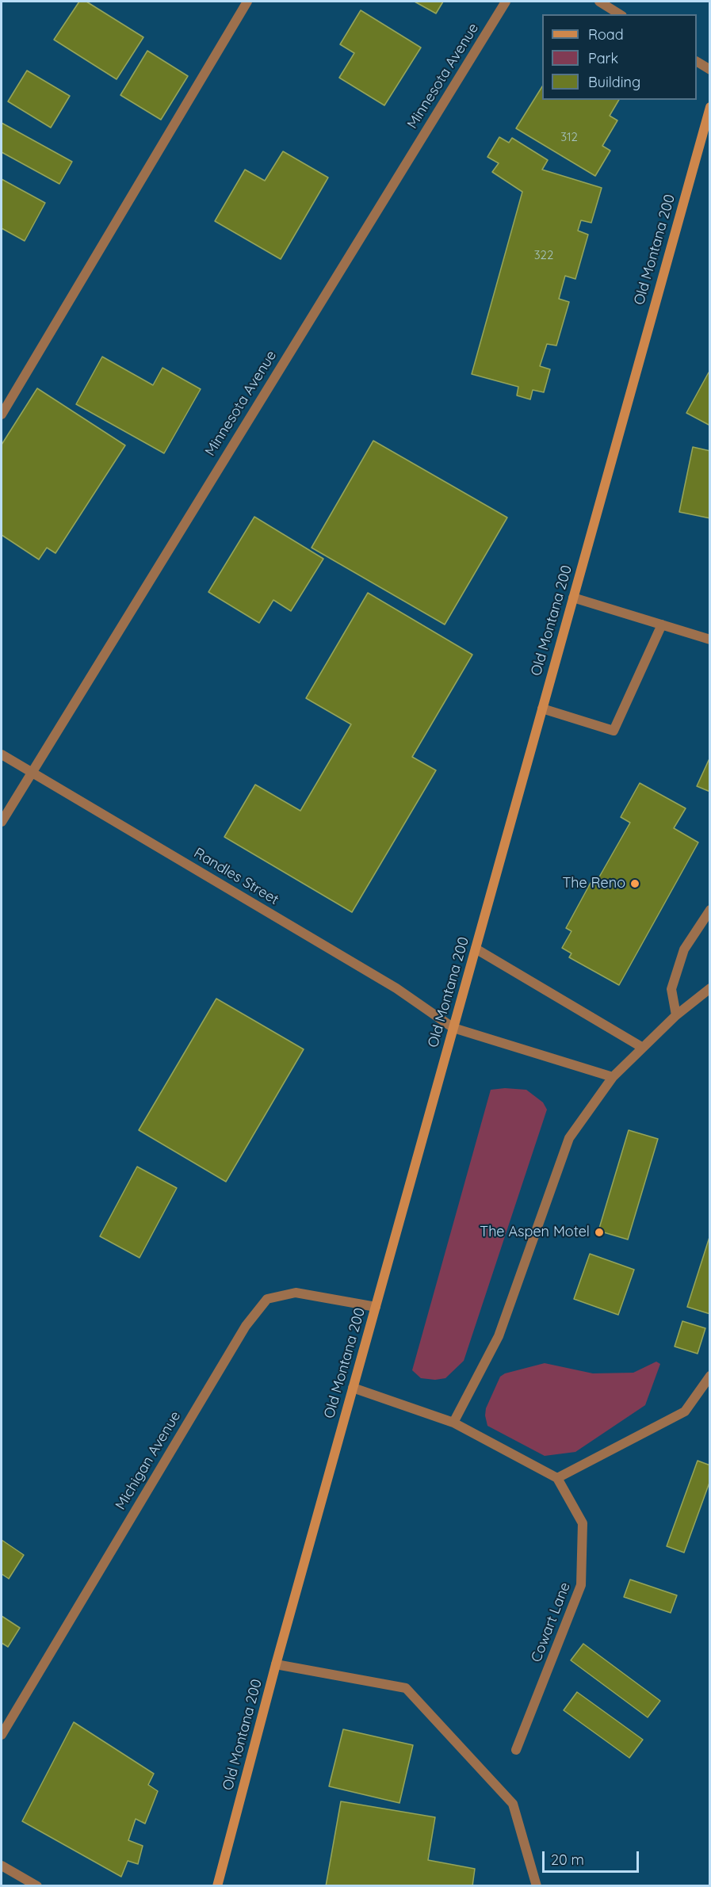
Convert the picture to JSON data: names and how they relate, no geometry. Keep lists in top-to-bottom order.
{
  "streets": {
    "main road": ["Old Montana 200"],
    "street": [
      "Minnesota Avenue",
      "Randles Street",
      "Michigan Avenue",
      "Cowart Lane"
    ]
  },
  "crossings": [
    ["Minnesota Avenue", "Randles Street"],
    ["Old Montana 200", "Randles Street"],
    ["Old Montana 200", "Michigan Avenue"]
  ],
  "places": ["The Reno", "The Aspen Motel"],
  "house_numbers": ["312", "322"],
  "legend": ["Road", "Park", "Building"],
  "scale_bar": "20 m"
}
